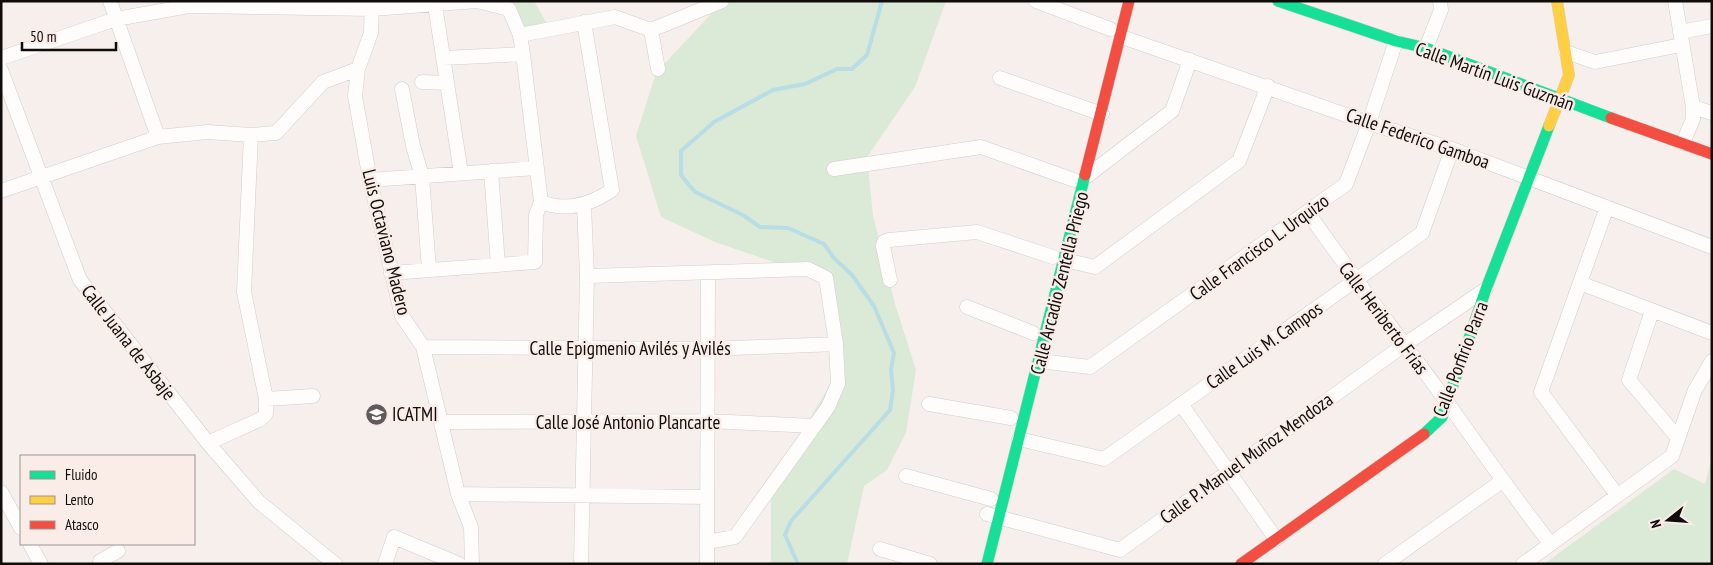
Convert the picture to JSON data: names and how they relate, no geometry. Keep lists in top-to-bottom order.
{
  "streets": {
    "street": [
      "Calle Martín Luis Guzmán",
      "Calle Federico Gamboa",
      "Luis Octaviano Madero",
      "Calle Francisco L. Urquizo",
      "Calle Arcadio Zentella Priego",
      "Calle Heriberto Frías",
      "Calle Juana de Asbaje",
      "Calle Luis M. Campos",
      "Calle Epigmenio Avilés y Avilés",
      "Calle Porfirio Parra",
      "Calle José Antonio Plancarte",
      "Calle P. Manuel Muñoz Mendoza"
    ]
  },
  "crossings": [
    ["Calle Martín Luis Guzmán", "Calle Francisco L. Urquizo"],
    ["Calle Martín Luis Guzmán", "Calle Porfirio Parra"],
    ["Calle Federico Gamboa", "Calle Francisco L. Urquizo"],
    ["Calle Federico Gamboa", "Calle Arcadio Zentella Priego"],
    ["Calle Federico Gamboa", "Calle Luis M. Campos"],
    ["Calle Federico Gamboa", "Calle Porfirio Parra"],
    ["Luis Octaviano Madero", "Calle Epigmenio Avilés y Avilés"],
    ["Luis Octaviano Madero", "Calle José Antonio Plancarte"],
    ["Calle Francisco L. Urquizo", "Calle Arcadio Zentella Priego"],
    ["Calle Francisco L. Urquizo", "Calle Heriberto Frías"],
    ["Calle Arcadio Zentella Priego", "Calle Luis M. Campos"],
    ["Calle Arcadio Zentella Priego", "Calle P. Manuel Muñoz Mendoza"],
    ["Calle Heriberto Frías", "Calle Luis M. Campos"],
    ["Calle Heriberto Frías", "Calle Porfirio Parra"],
    ["Calle Heriberto Frías", "Calle P. Manuel Muñoz Mendoza"],
    ["Calle Porfirio Parra", "Calle P. Manuel Muñoz Mendoza"]
  ],
  "places": {
    "school or university": ["ICATMI"]
  },
  "legend": ["Fluido", "Lento", "Atasco"],
  "scale_bar": "50 m",
  "north": "left"
}
